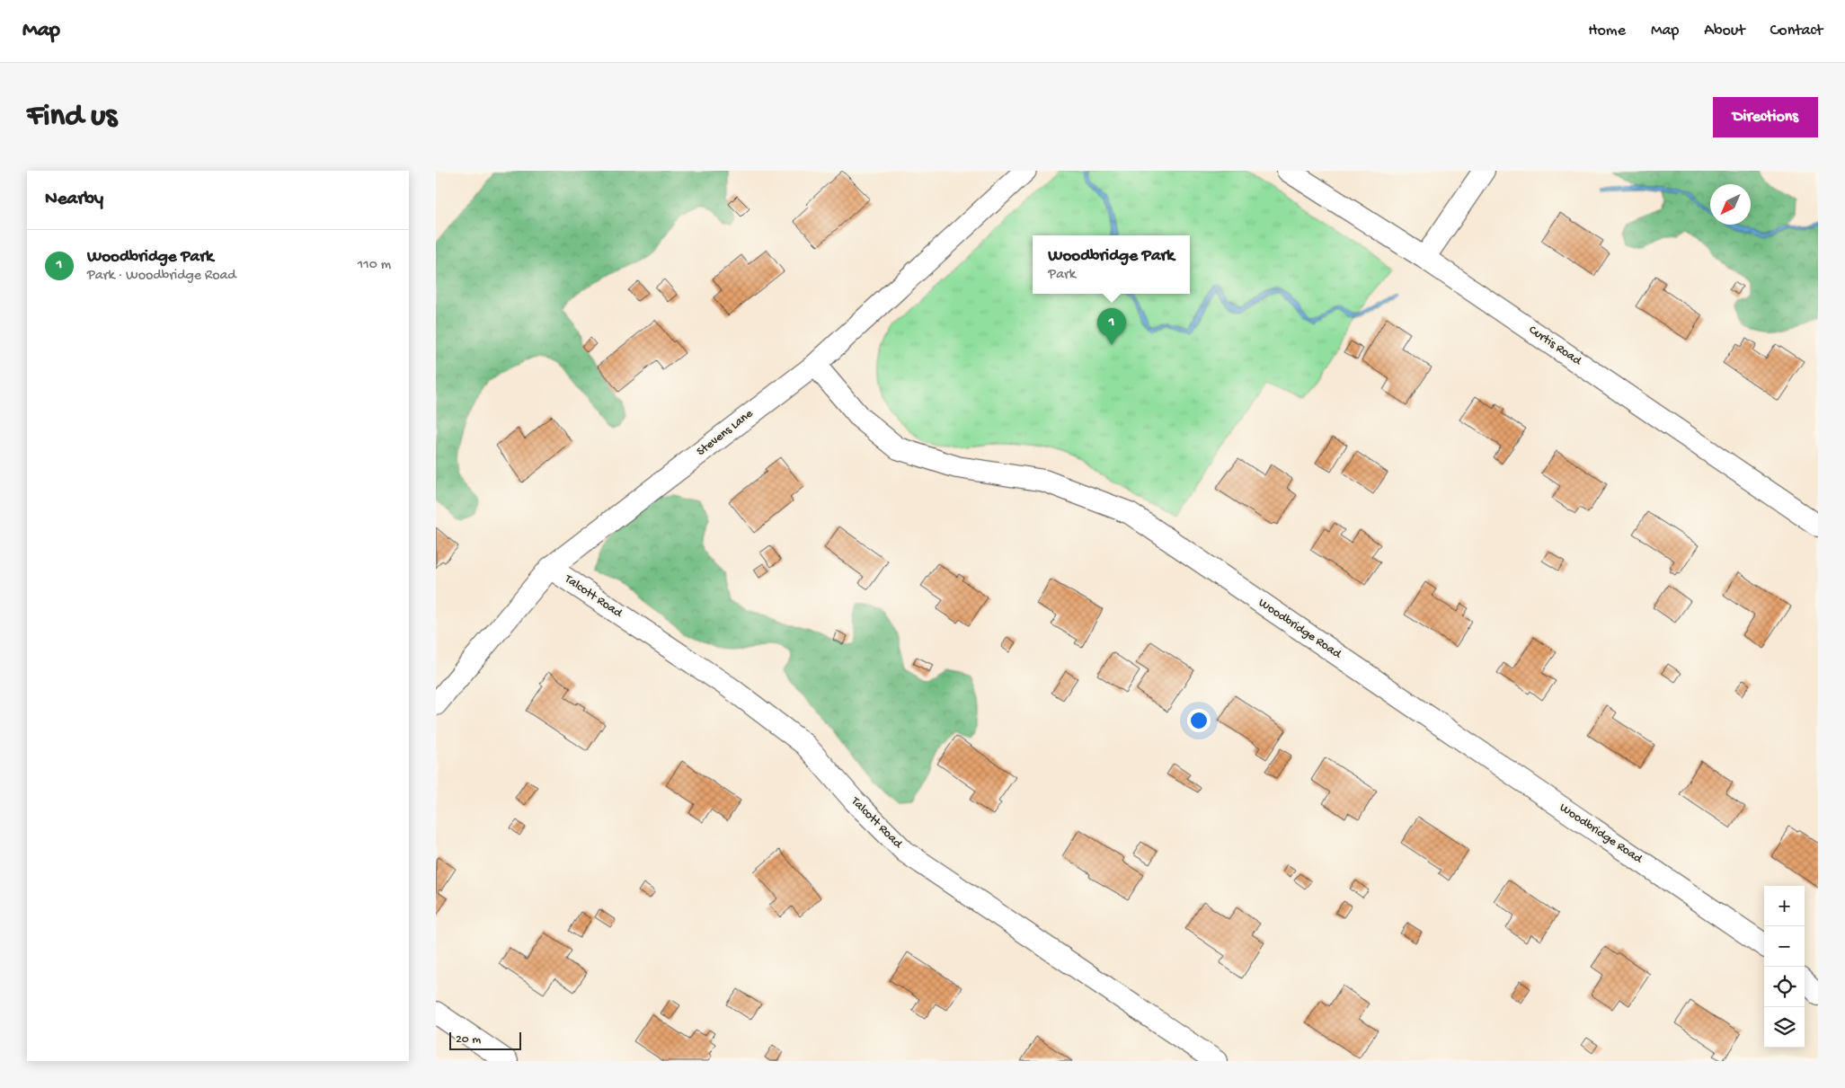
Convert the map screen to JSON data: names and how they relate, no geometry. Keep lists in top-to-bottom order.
{
  "streets": {
    "street": [
      "Curtis Road",
      "Stevens Lane",
      "Talcott Road",
      "Woodbridge Road"
    ]
  },
  "crossings": [
    ["Stevens Lane", "Talcott Road"],
    ["Stevens Lane", "Woodbridge Road"]
  ],
  "scale_bar": "20 m",
  "north": "bottom left",
  "page": {
    "header": "Map",
    "nav": [
      "Home",
      "Map",
      "About",
      "Contact"
    ],
    "buttons": "Directions",
    "title": "Find us",
    "heading": "Nearby",
    "list": [
      {
        "mark": "1",
        "name": "Woodbridge Park",
        "note": "Park · Woodbridge Road",
        "value": "110 m"
      }
    ],
    "popup": ["Woodbridge Park", "Park"],
    "pins": "1",
    "map_buttons": ["+", "−"],
    "scale": "20 m"
  }
}
